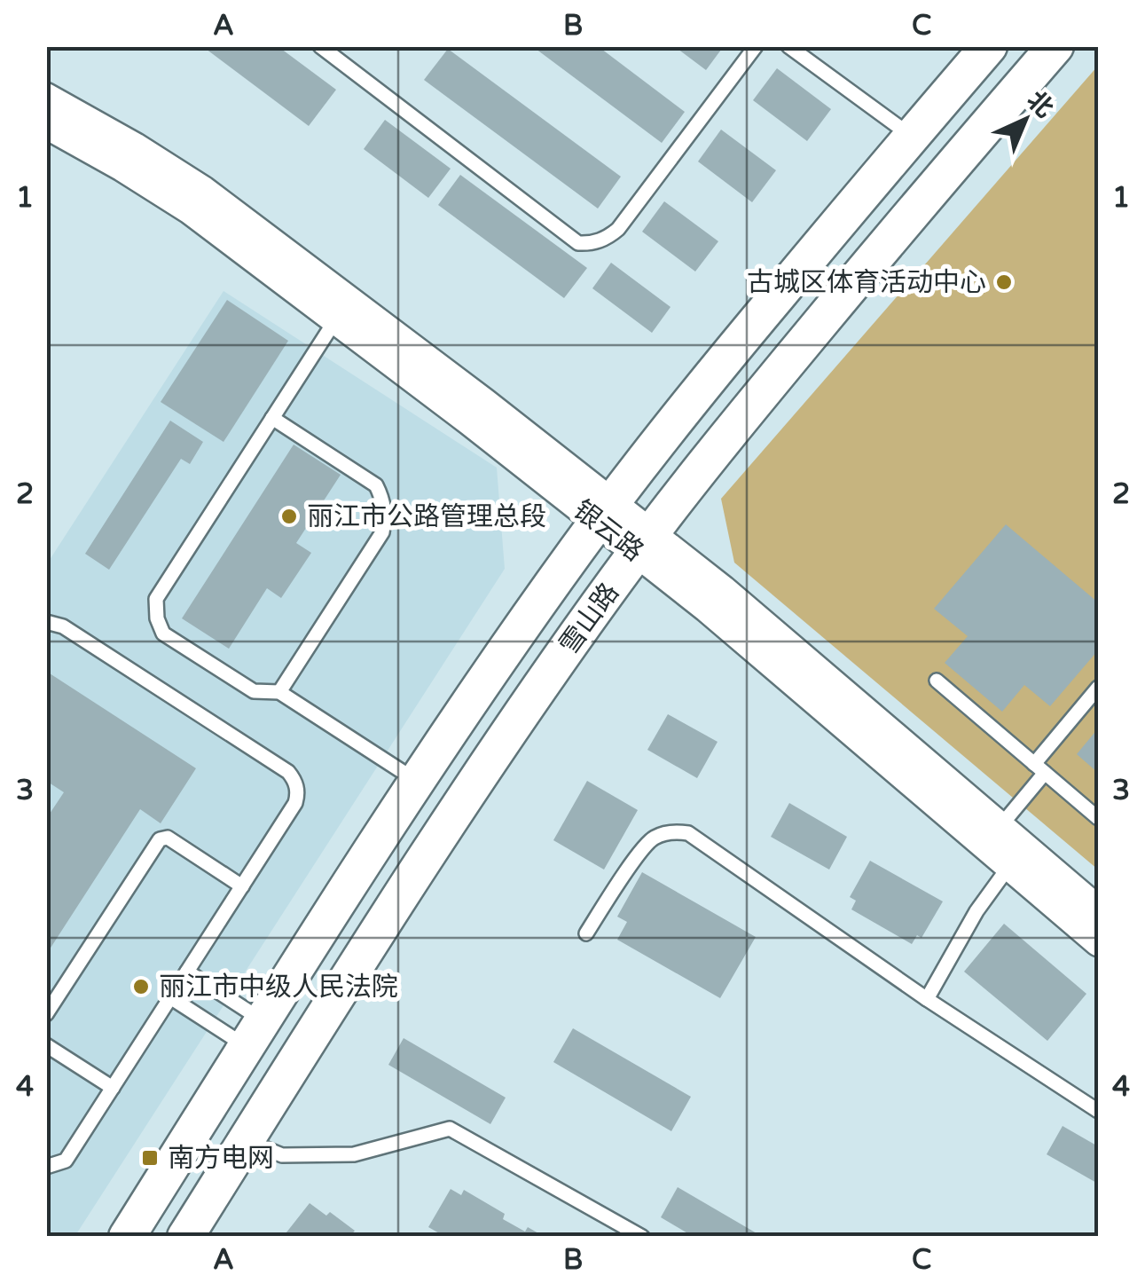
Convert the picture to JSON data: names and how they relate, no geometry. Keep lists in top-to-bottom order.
{
  "streets": {
    "main road": ["雪山路"],
    "street": ["银云路"]
  },
  "crossings": [
    ["银云路", "雪山路"]
  ],
  "places": {
    "other": ["古城区体育活动中心", "丽江市公路管理总段", "丽江市中级人民法院"],
    "transit": ["南方电网"]
  },
  "north": "top right",
  "grid": {
    "columns": ["A", "B", "C"],
    "rows": [
      "1",
      "2",
      "3",
      "4"
    ]
  }
}
